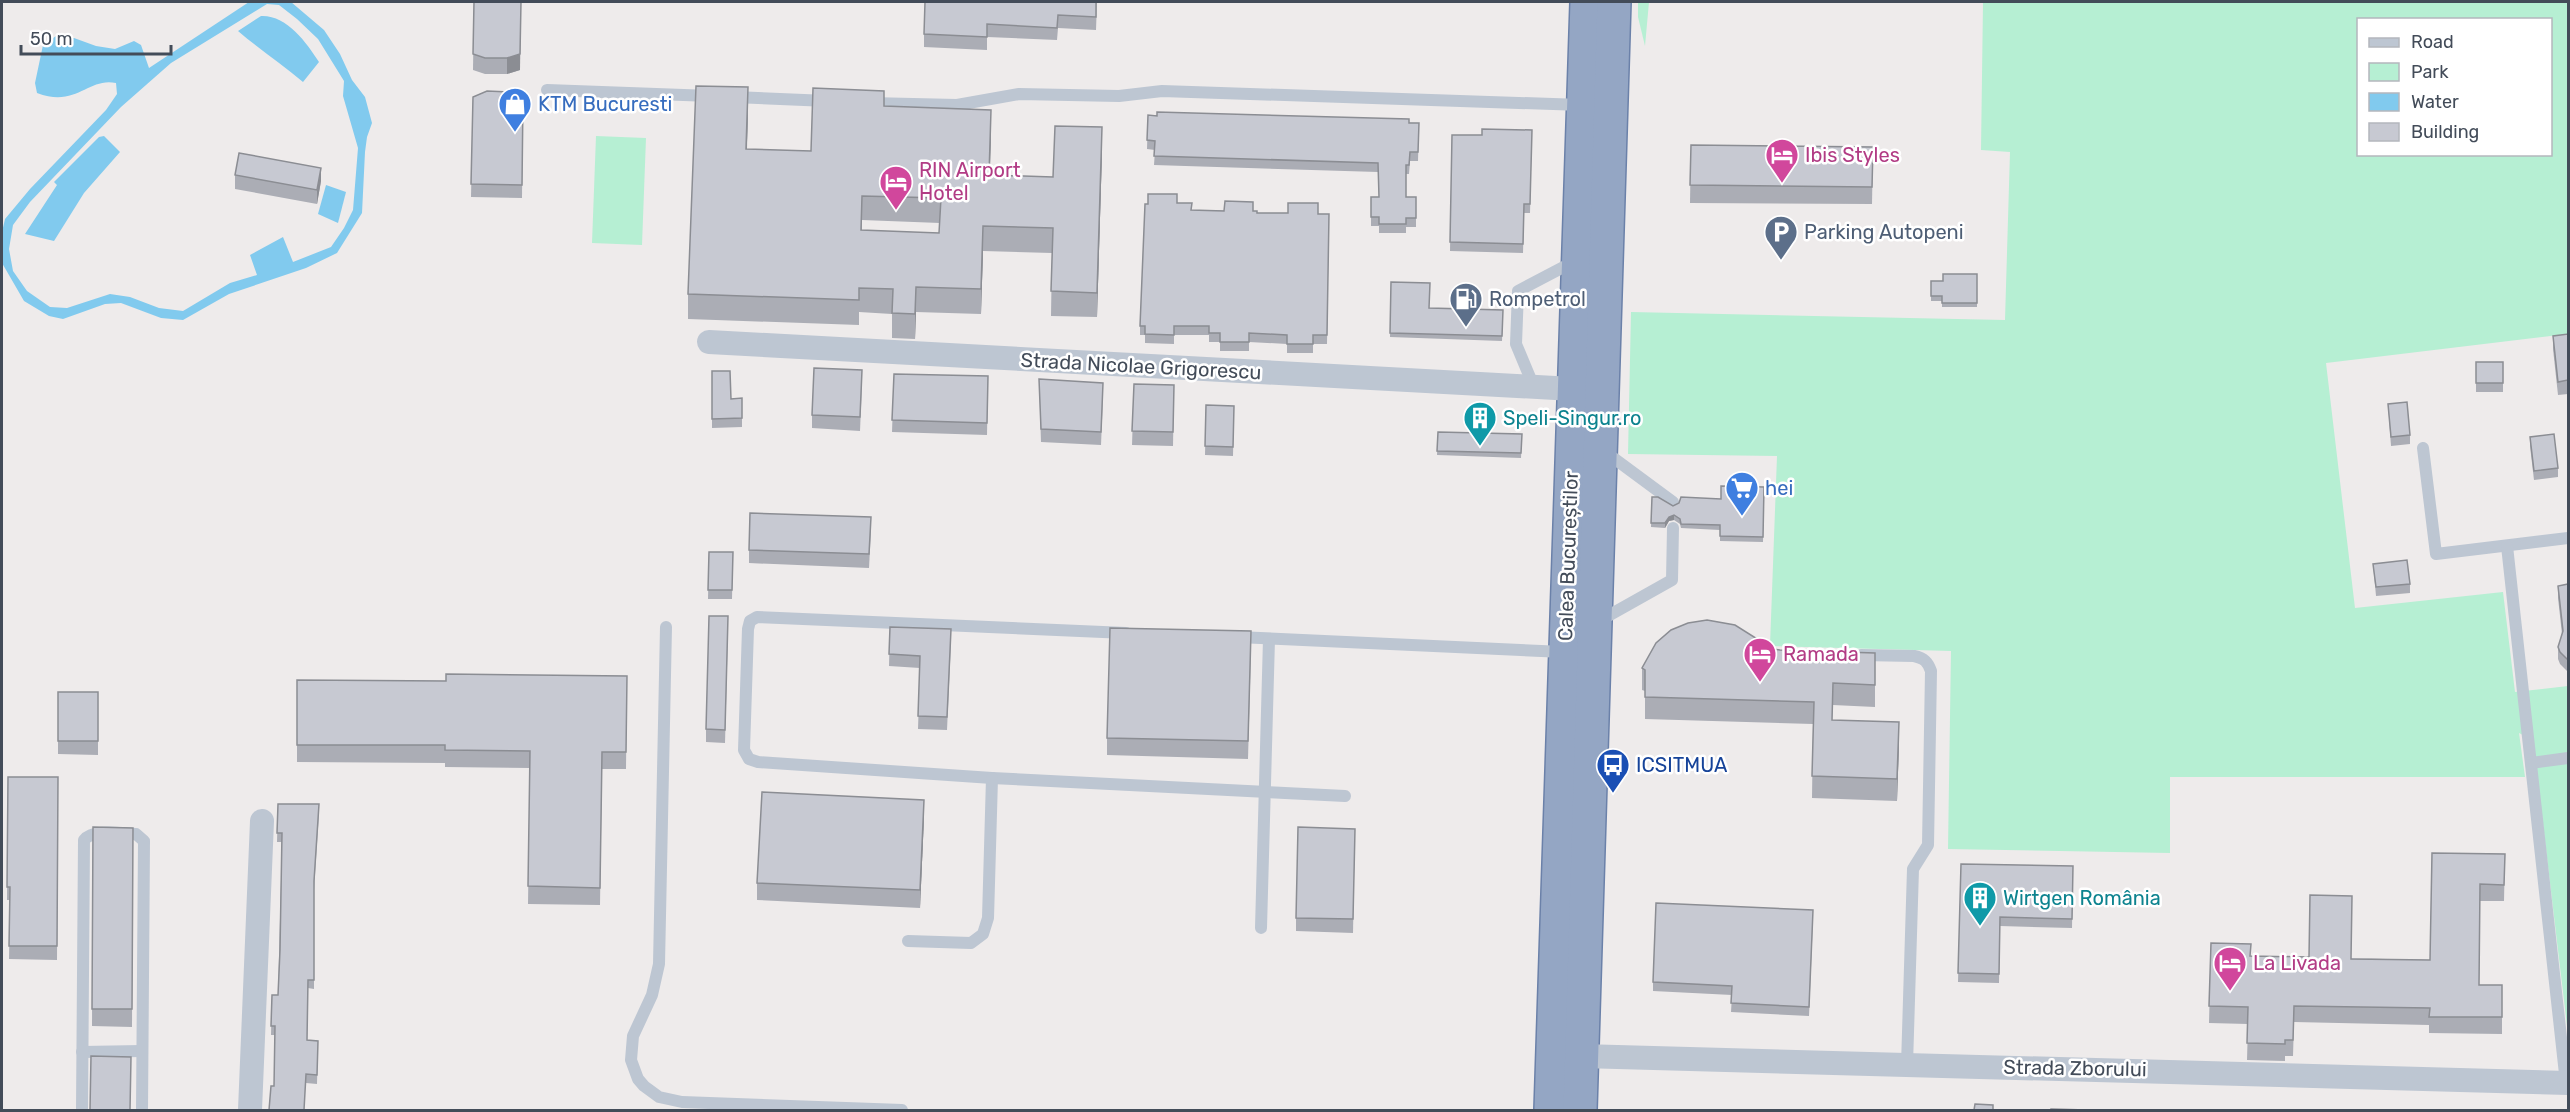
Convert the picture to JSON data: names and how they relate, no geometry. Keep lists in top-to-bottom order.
{
  "streets": {
    "highway": ["Calea Bucureștilor"],
    "street": ["Strada Nicolae Grigorescu", "Strada Zborului"]
  },
  "crossings": [
    ["Strada Nicolae Grigorescu", "Calea Bucureștilor"],
    ["Calea Bucureștilor", "Strada Zborului"]
  ],
  "places": {
    "shop": ["KTM Bucuresti"],
    "hotel": [
      "Ibis Styles",
      "RIN Airport Hotel",
      "Ramada",
      "La Livada"
    ],
    "parking": ["Parking Autopeni"],
    "fuel station": ["Rompetrol"],
    "building": ["Speli-Singur.ro", "Wirtgen România"],
    "supermarket": ["hei"],
    "bus stop": ["ICSITMUA"]
  },
  "legend": [
    "Road",
    "Park",
    "Water",
    "Building"
  ],
  "scale_bar": "50 m"
}
